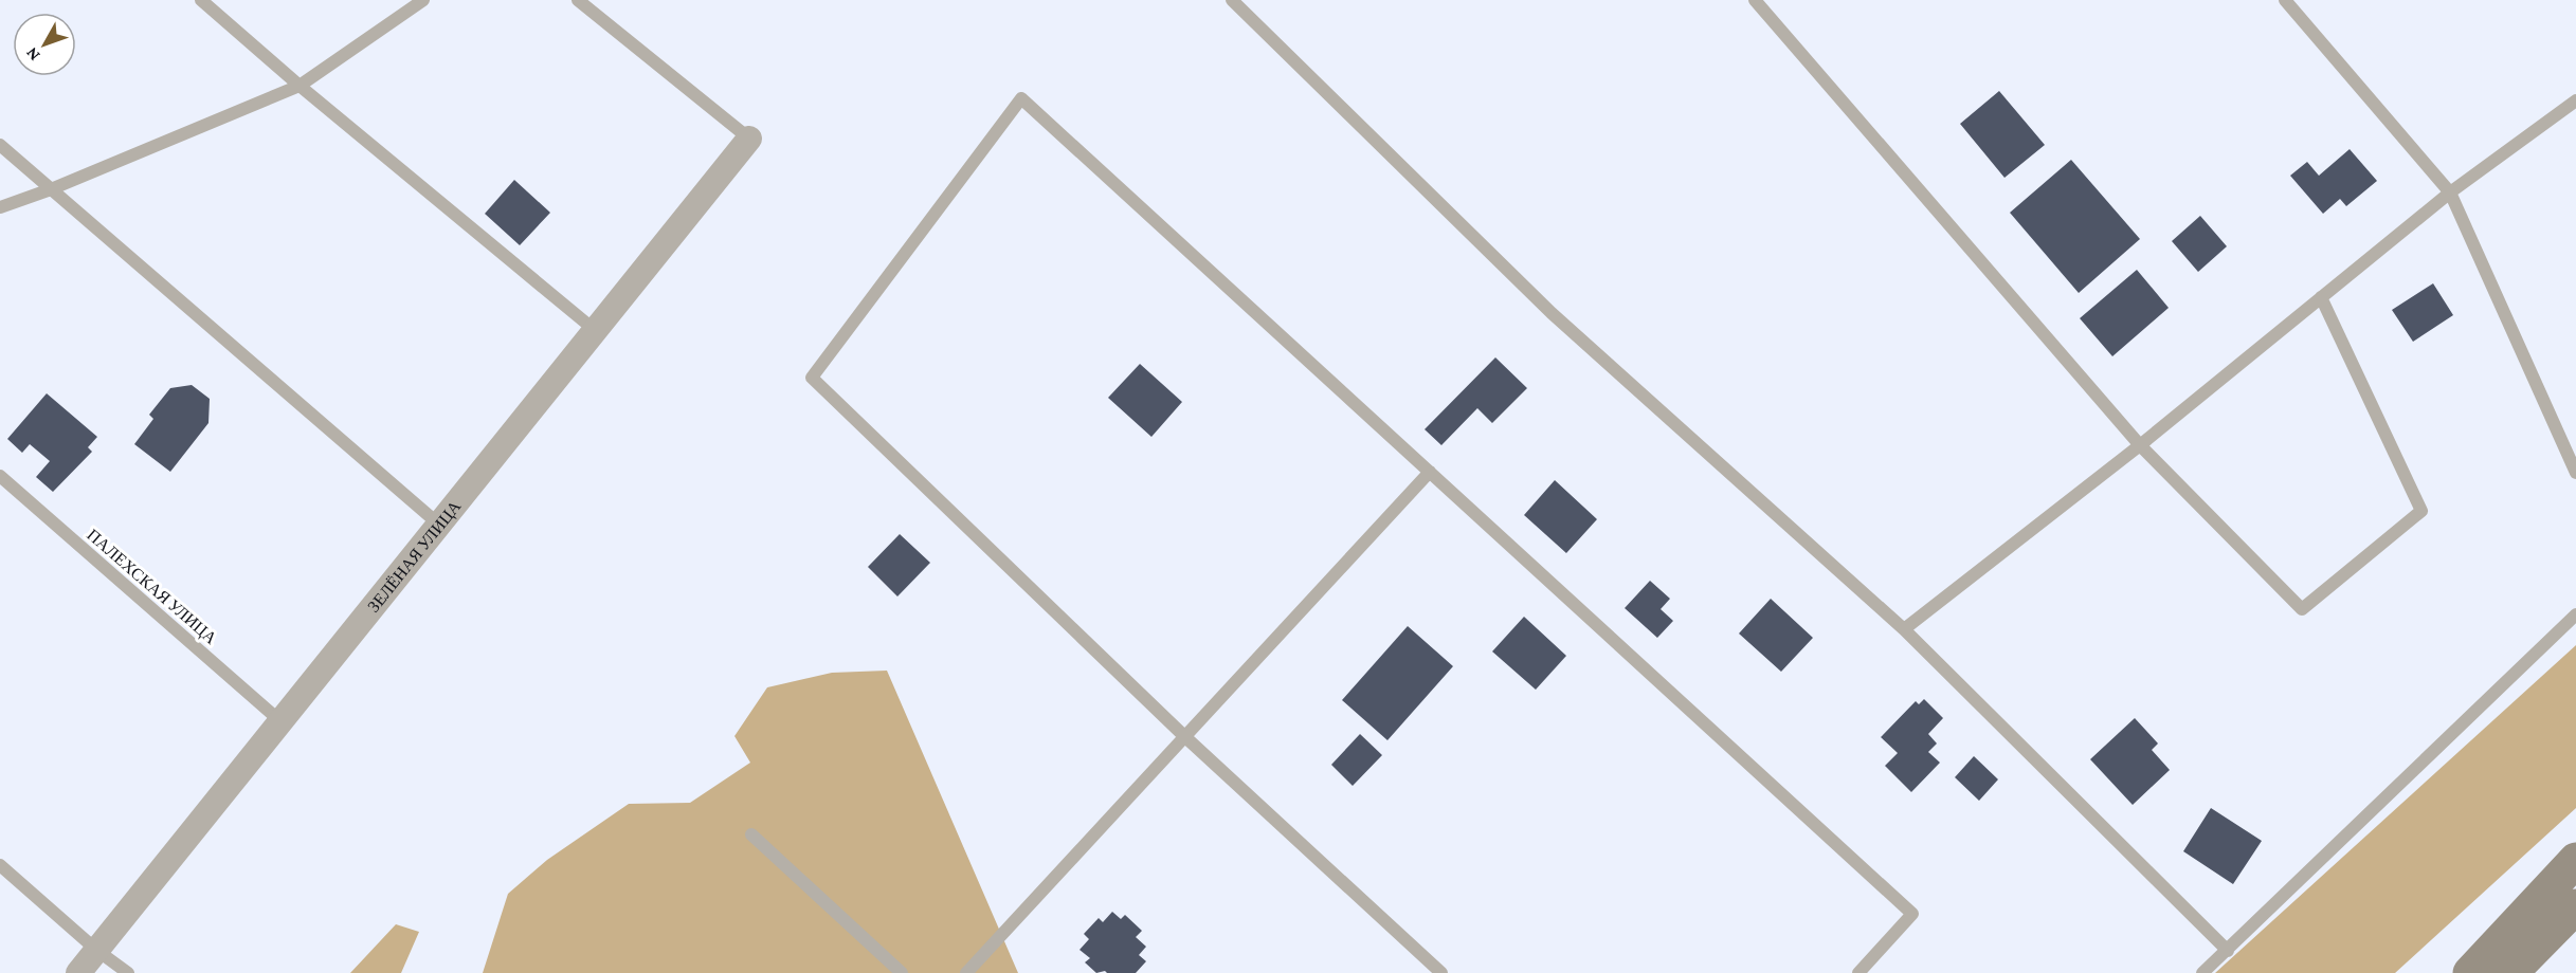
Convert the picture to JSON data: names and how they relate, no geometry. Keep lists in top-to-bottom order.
{
  "streets": {
    "street": ["ЗЕЛЁНАЯ УЛИЦА"],
    "lane": ["ПАЛЕХСКАЯ УЛИЦА"]
  },
  "crossings": [
    ["ЗЕЛЁНАЯ УЛИЦА", "ПАЛЕХСКАЯ УЛИЦА"]
  ],
  "north": "bottom left"
}
